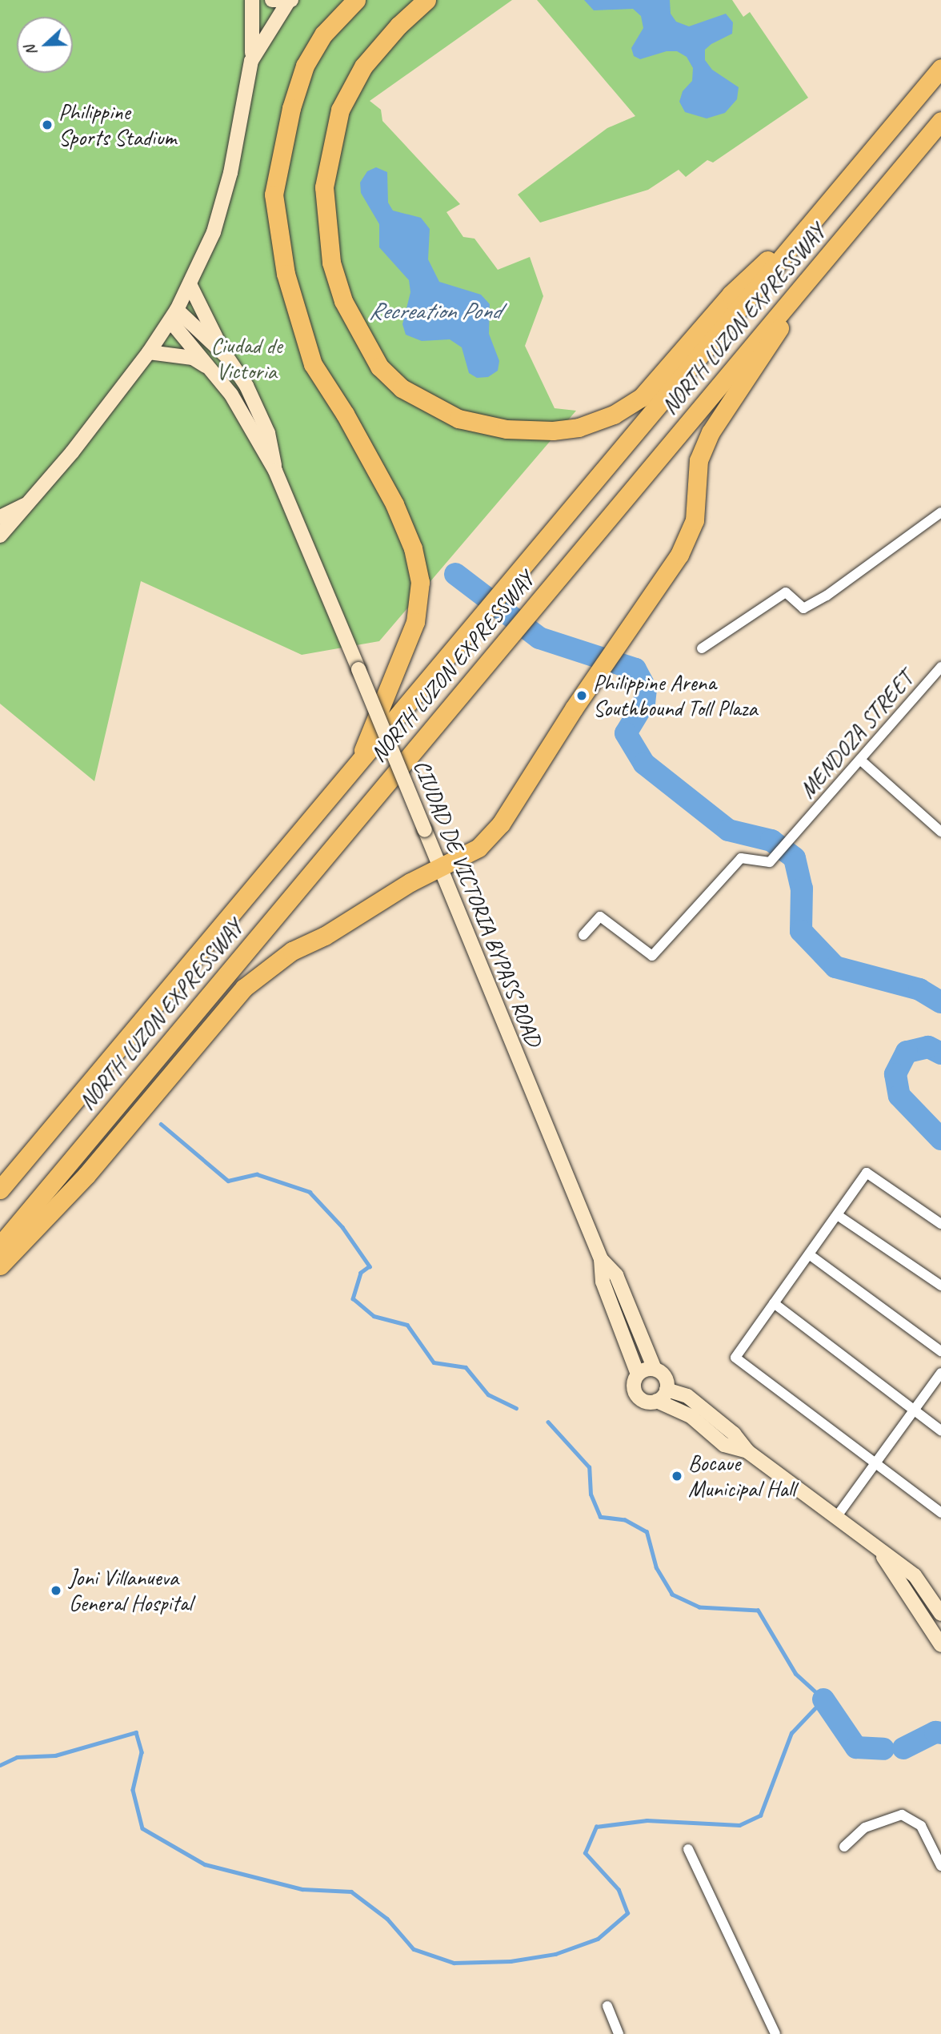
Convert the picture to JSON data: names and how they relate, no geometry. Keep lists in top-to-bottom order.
{
  "streets": {
    "highway": ["NORTH LUZON EXPRESSWAY"],
    "main road": ["CIUDAD DE VICTORIA BYPASS ROAD"],
    "street": ["MENDOZA STREET"]
  },
  "water": ["Recreation Pond"],
  "parks": ["Ciudad de Victoria"],
  "places": [
    "Philippine Sports Stadium",
    "Philippine Arena Southbound Toll Plaza",
    "Bocaue Municipal Hall",
    "Joni Villanueva General Hospital"
  ],
  "north": "left"
}
